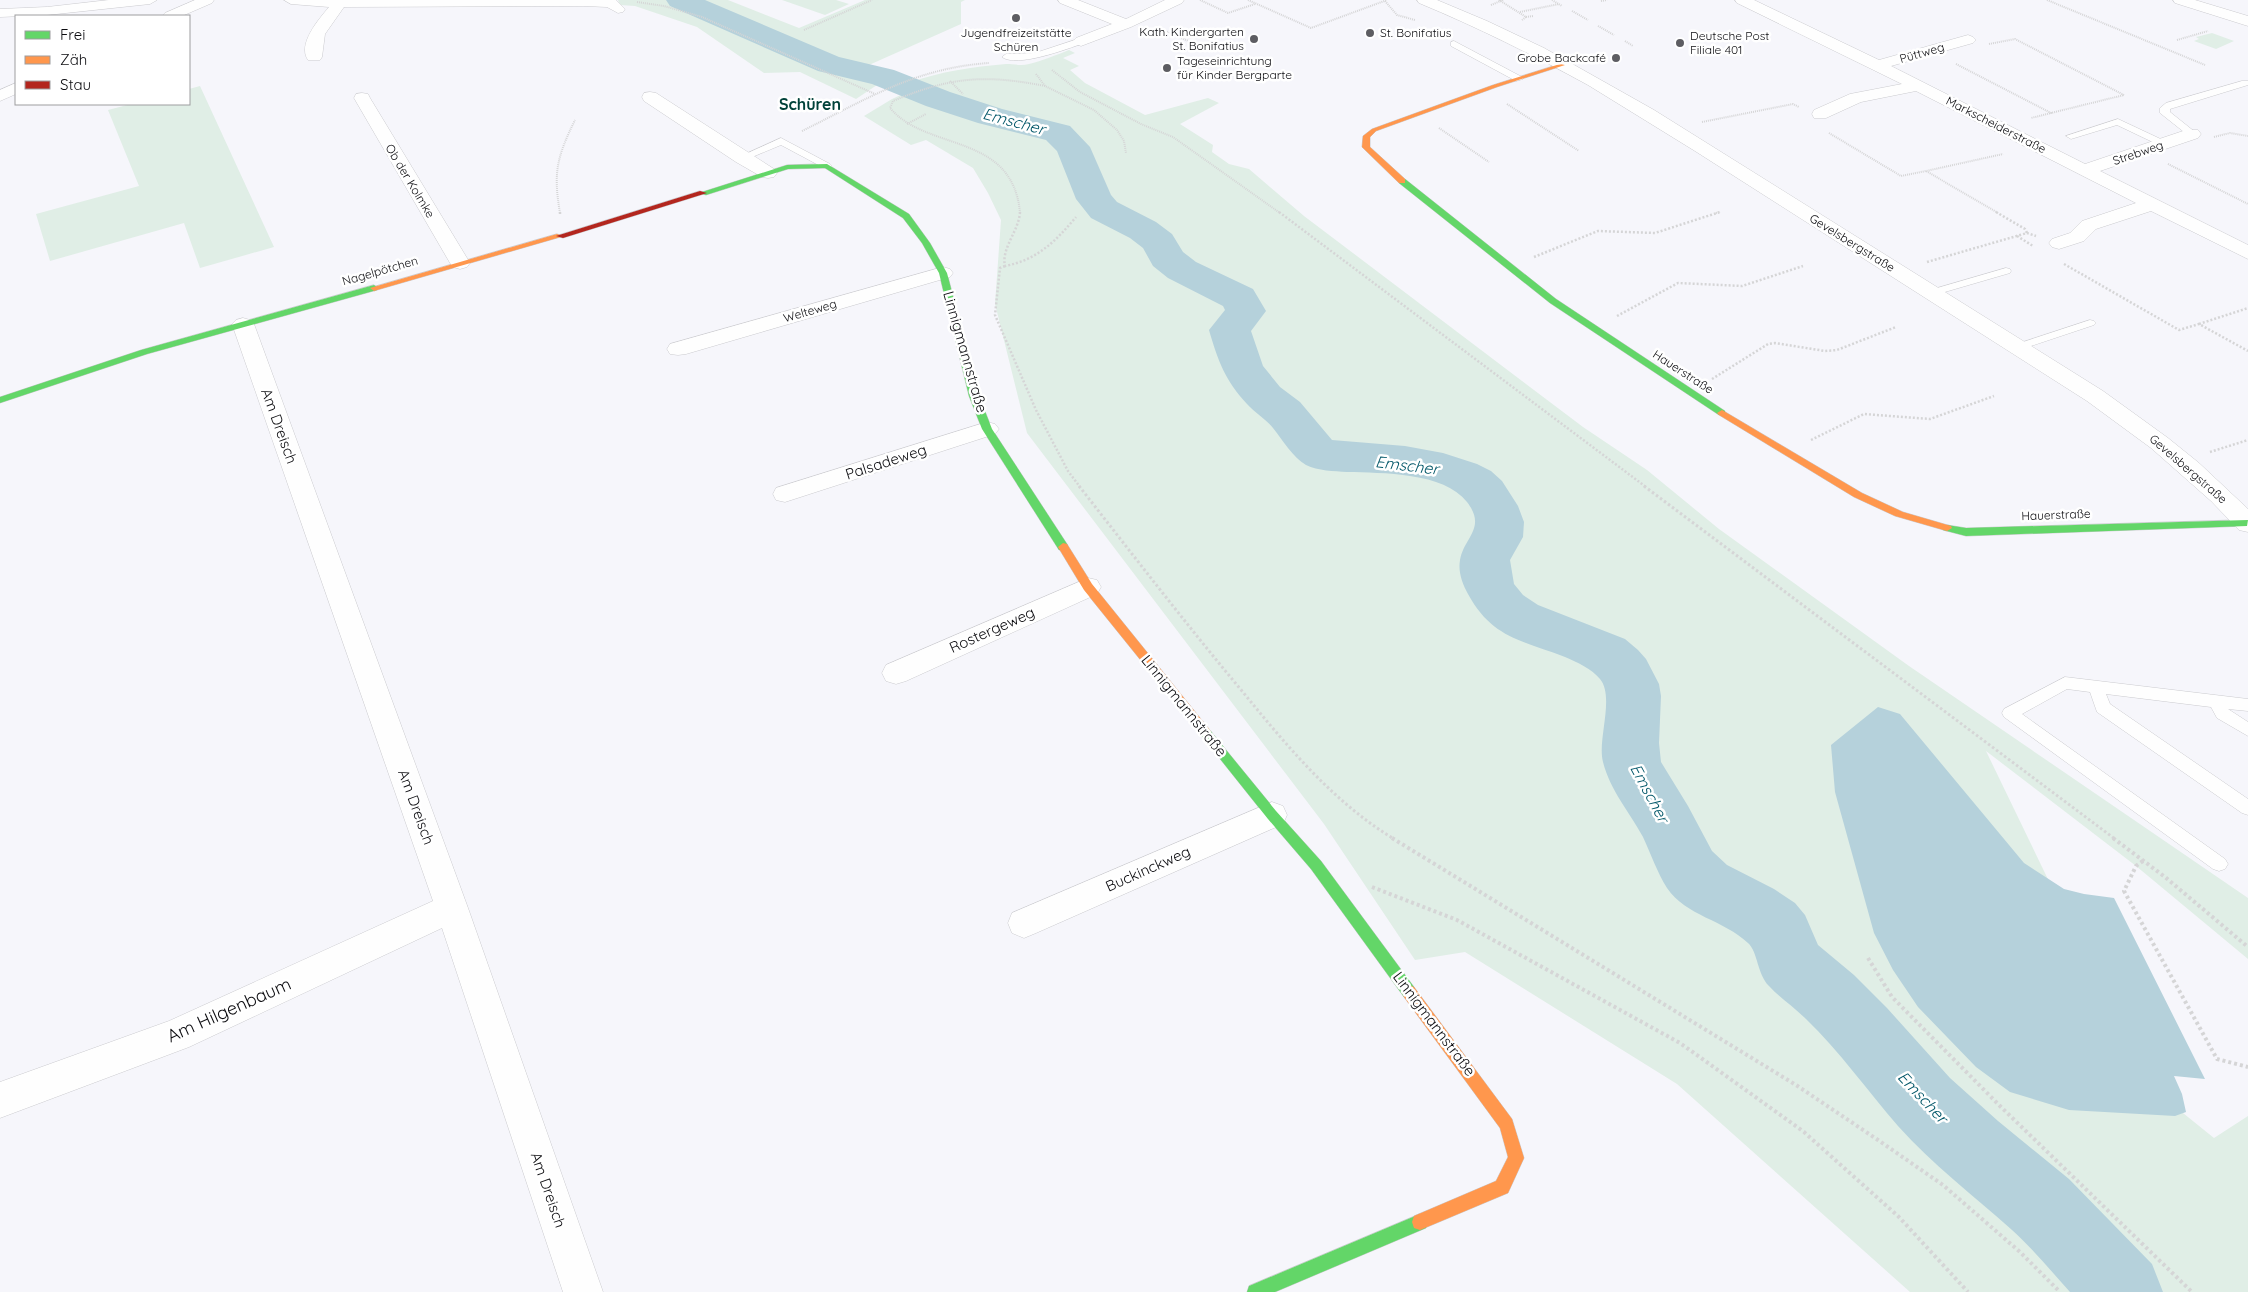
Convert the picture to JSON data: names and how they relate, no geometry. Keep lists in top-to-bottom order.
{
  "streets": {
    "street": [
      "Püttweg",
      "Markscheiderstraße",
      "Strebweg",
      "Ob der Kolmke",
      "Gevelsbergstraße",
      "Nagelpötchen",
      "Welteweg",
      "Linnigmannstraße",
      "Hauerstraße",
      "Am Dreisch",
      "Palsadeweg",
      "Rostergeweg",
      "Buckinckweg",
      "Am Hilgenbaum"
    ]
  },
  "crossings": [
    ["Püttweg", "Markscheiderstraße"],
    ["Markscheiderstraße", "Strebweg"],
    ["Ob der Kolmke", "Nagelpötchen"],
    ["Gevelsbergstraße", "Hauerstraße"],
    ["Nagelpötchen", "Am Dreisch"],
    ["Welteweg", "Linnigmannstraße"],
    ["Linnigmannstraße", "Palsadeweg"],
    ["Linnigmannstraße", "Rostergeweg"],
    ["Linnigmannstraße", "Buckinckweg"],
    ["Am Dreisch", "Am Hilgenbaum"]
  ],
  "districts": ["Schüren"],
  "water": ["Emscher"],
  "places": [
    "Jugendfreizeitstätte Schüren",
    "St. Bonifatius",
    "Kath. Kindergarten St. Bonifatius",
    "Deutsche Post Filiale 401",
    "Grobe Backcafé",
    "Tageseinrichtung für Kinder Bergparte"
  ],
  "legend": ["Frei", "Zäh", "Stau"]
}
